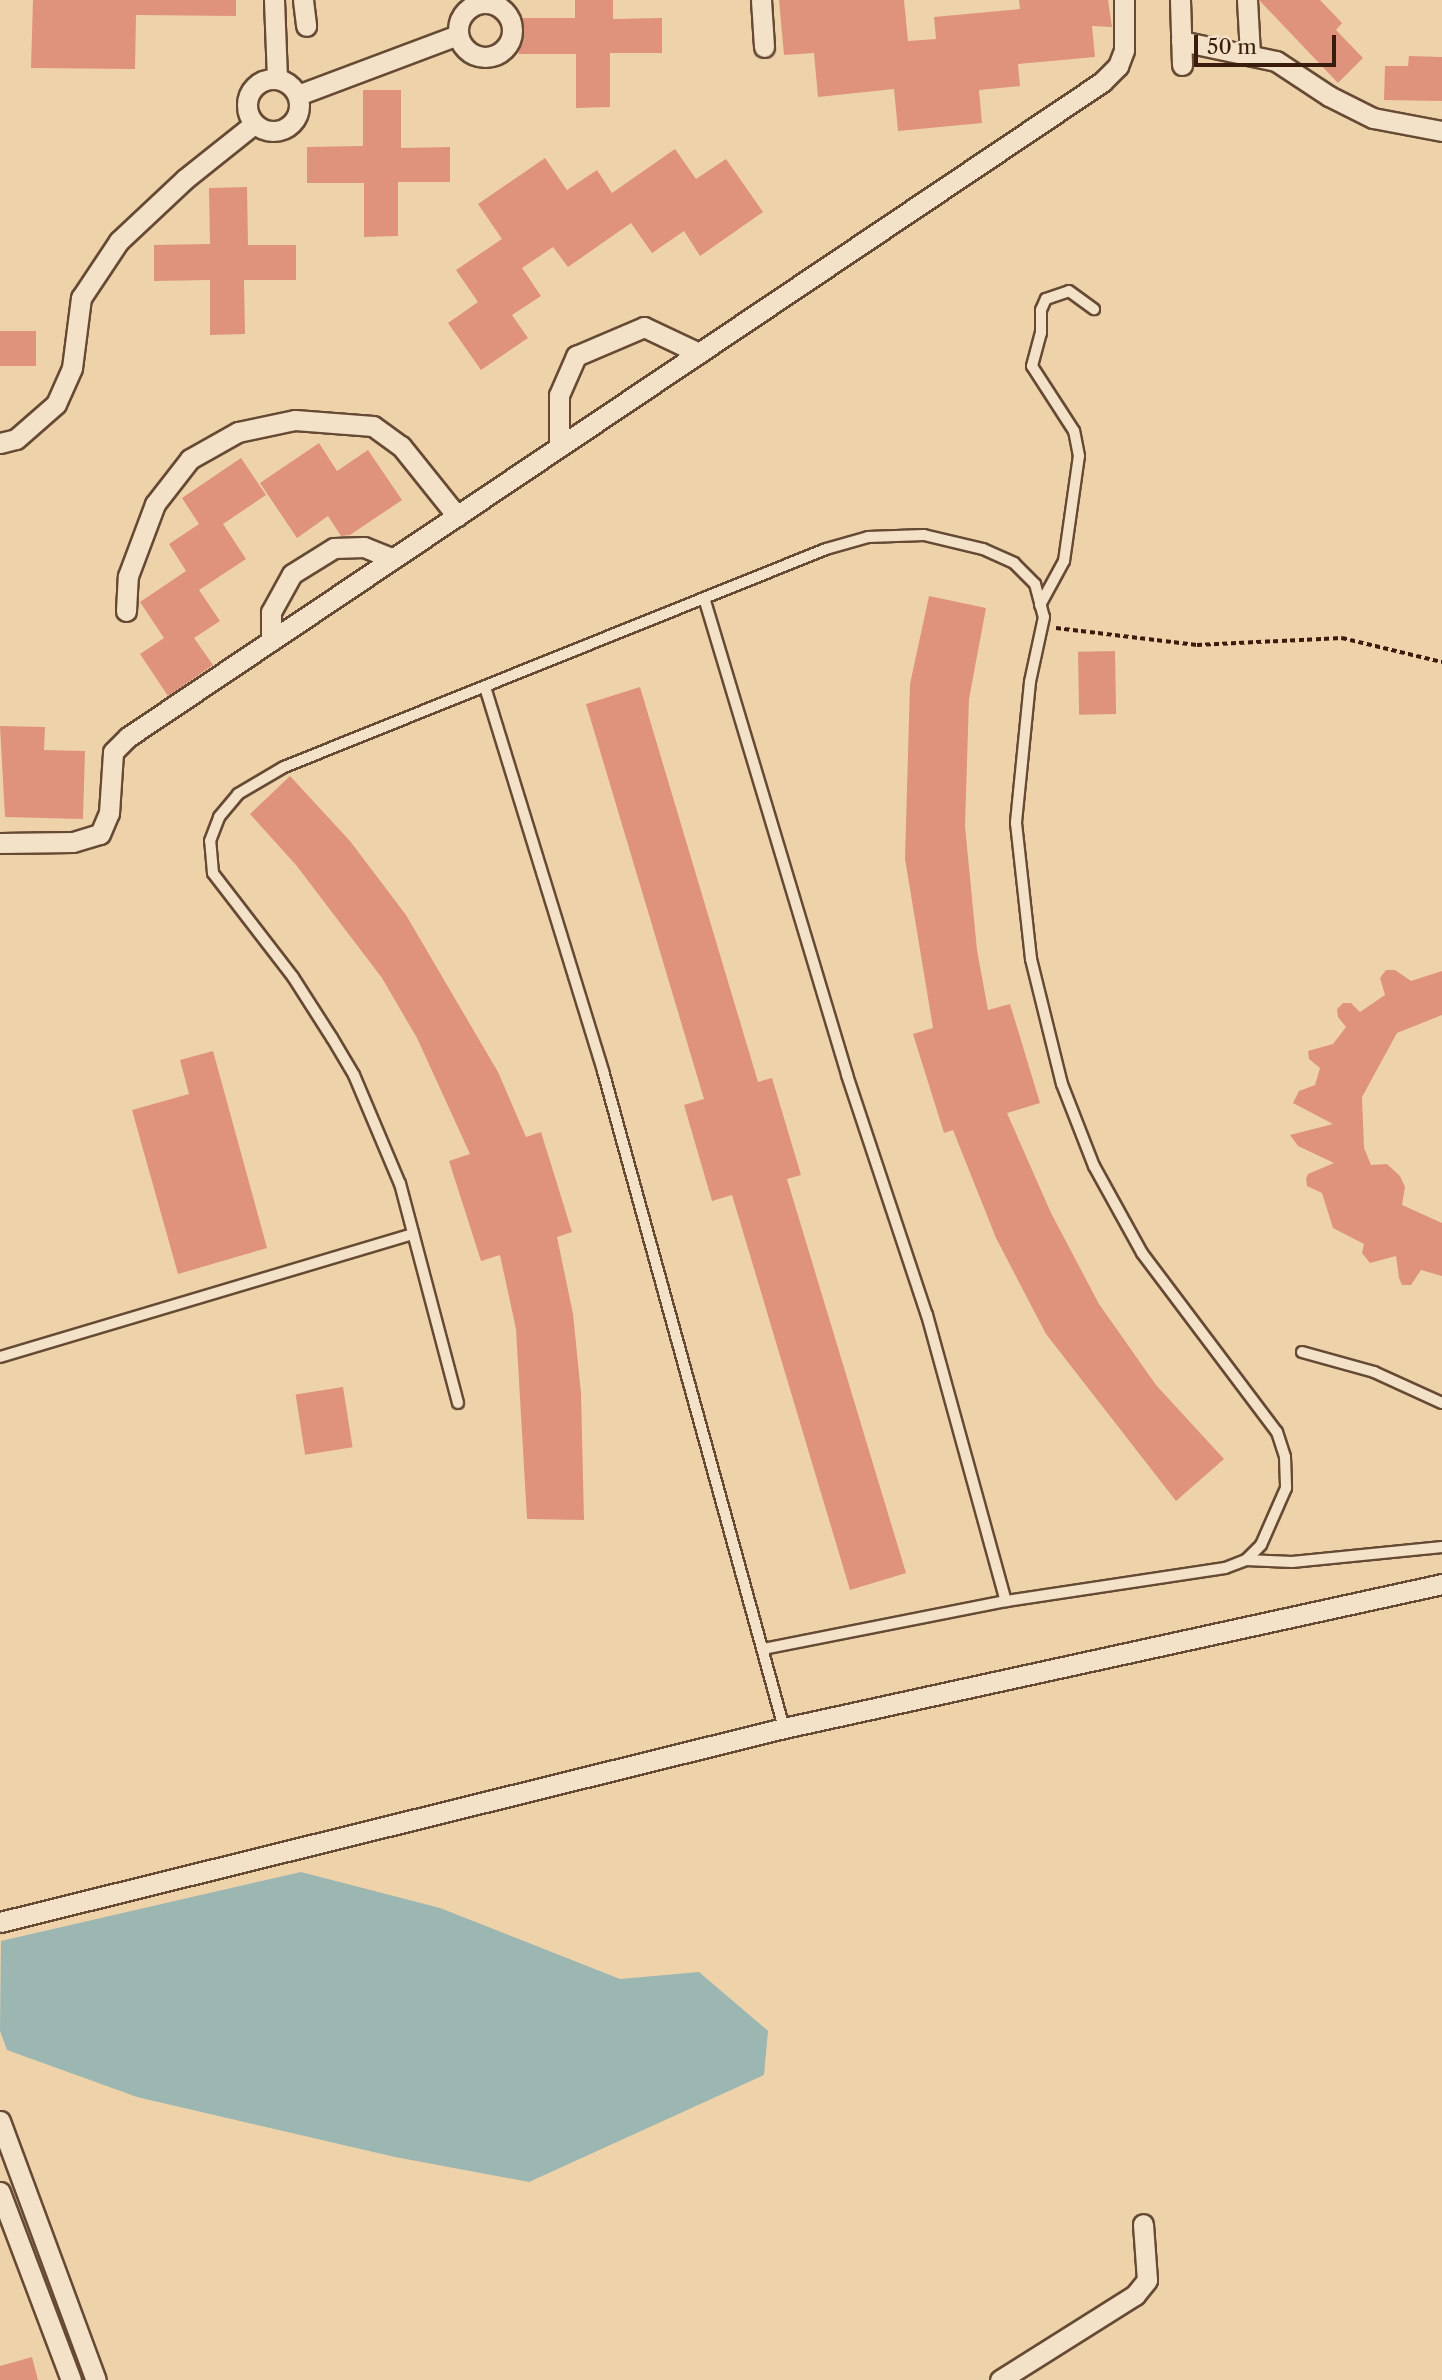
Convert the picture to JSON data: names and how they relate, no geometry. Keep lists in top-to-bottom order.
{
  "scale_bar": "50 m"
}
